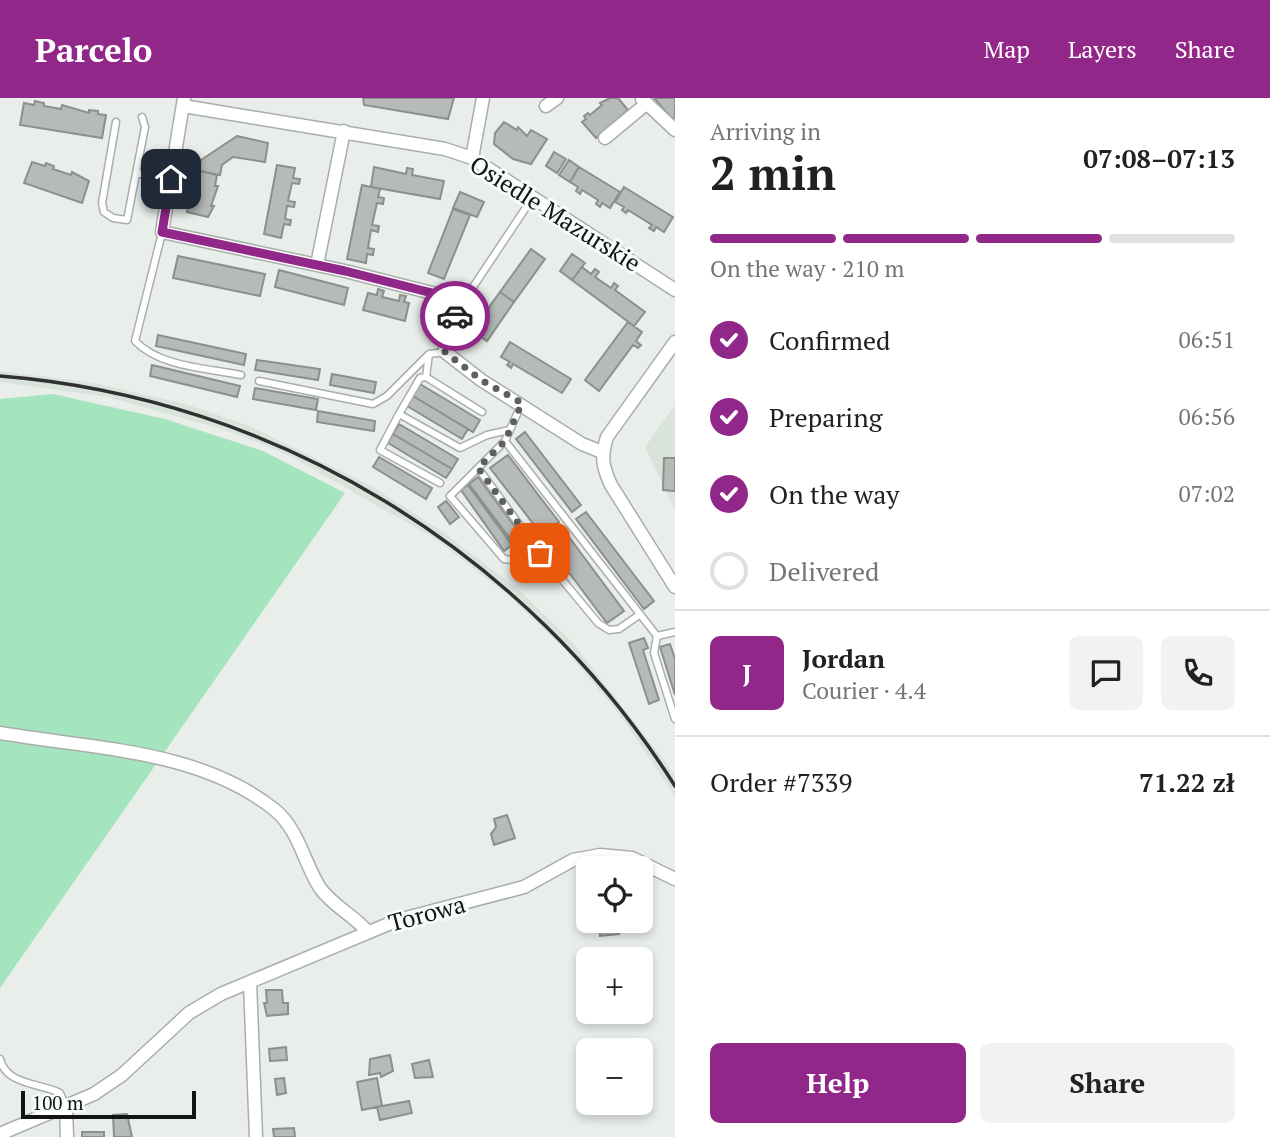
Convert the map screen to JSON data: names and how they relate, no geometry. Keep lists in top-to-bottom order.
{
  "streets": {
    "street": ["Osiedle Mazurskie", "Torowa"]
  },
  "scale_bar": "100 m",
  "page": {
    "header": "Parcelo",
    "nav": ["Map", "Layers", "Share"],
    "heading": ["2 min", "Arriving in", "07:08–07:13"],
    "panel": [
      "Jordan",
      "Courier · 4.4",
      "Order #7339",
      "71.22 zł"
    ],
    "bar": "On the way · 210 m",
    "list": [
      ["Confirmed", "06:51"],
      ["Preparing", "06:56"],
      ["On the way", "07:02"],
      "Delivered"
    ],
    "round": "J",
    "map_buttons": ["+", "−"],
    "buttons": ["Help", "Share"],
    "scale": "100 m"
  }
}
